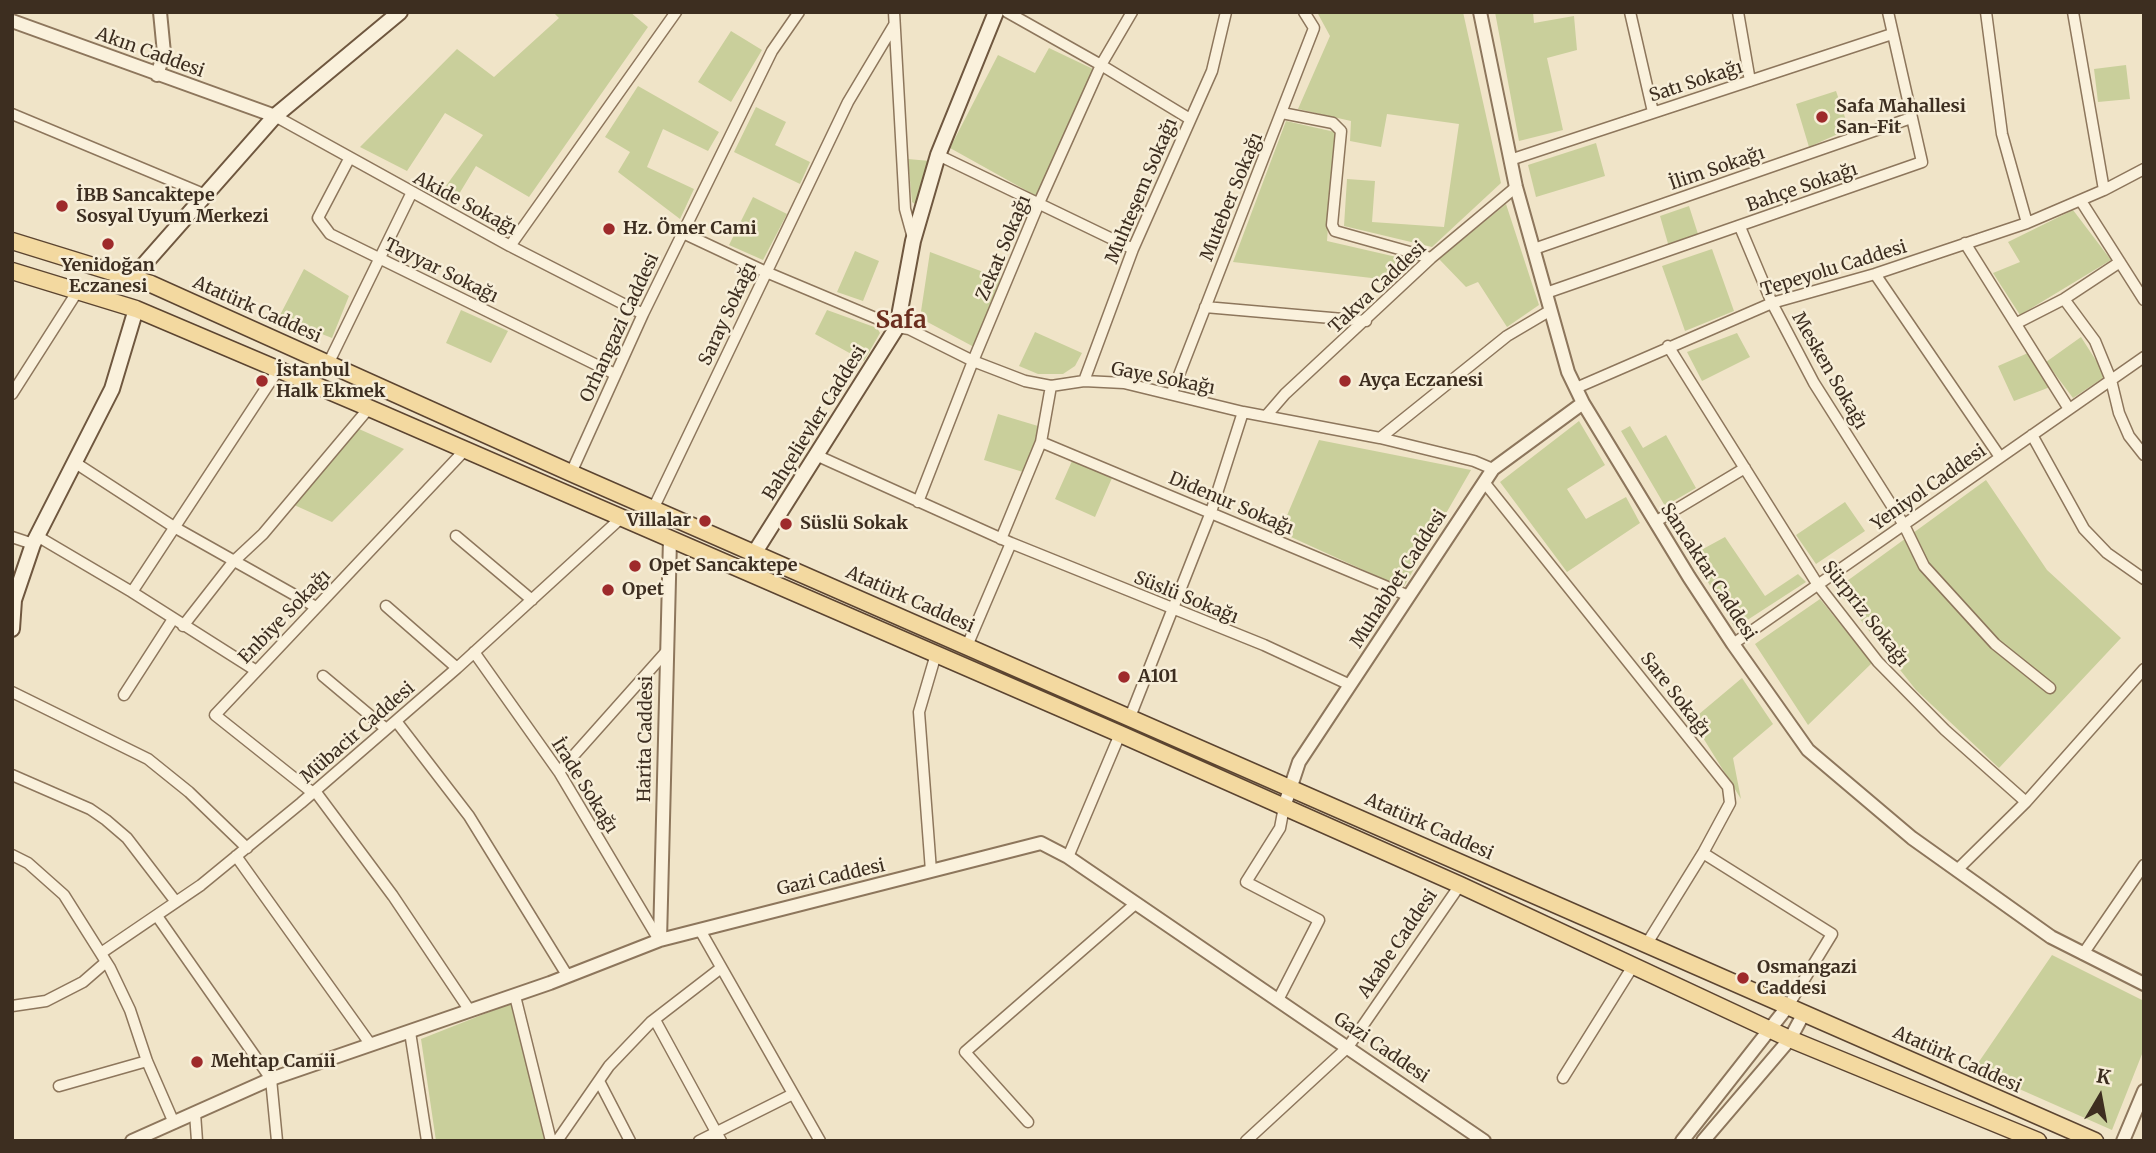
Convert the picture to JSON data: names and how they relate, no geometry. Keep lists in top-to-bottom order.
{
  "streets": {
    "main road": ["Atatürk Caddesi", "Bahçelievler Caddesi"],
    "street": [
      "Akın Caddesi",
      "Satı Sokağı",
      "İlim Sokağı",
      "Bahçe Sokağı",
      "Muhteşem Sokağı",
      "Muteber Sokağı",
      "Akide Sokağı",
      "Zekat Sokağı",
      "Tepeyolu Caddesi",
      "Tayyar Sokağı",
      "Takva Caddesi",
      "Saray Sokağı",
      "Orhangazi Caddesi",
      "Mesken Sokağı",
      "Gaye Sokağı",
      "Yeniyol Caddesi",
      "Didenur Sokağı",
      "Sancaktar Caddesi",
      "Muhabbet Caddesi",
      "Süslü Sokağı",
      "Sürpriz Sokağı",
      "Enbiye Sokağı",
      "Sare Sokağı",
      "Mübacir Caddesi",
      "Harita Caddesi",
      "İrade Sokağı",
      "Gazi Caddesi",
      "Akabe Caddesi"
    ]
  },
  "crossings": [
    ["Akın Caddesi", "Akide Sokağı"],
    ["Satı Sokağı", "Bahçe Sokağı"],
    ["Satı Sokağı", "Sancaktar Caddesi"],
    ["İlim Sokağı", "Bahçe Sokağı"],
    ["İlim Sokağı", "Sancaktar Caddesi"],
    ["Bahçe Sokağı", "Mesken Sokağı"],
    ["Bahçe Sokağı", "Sancaktar Caddesi"],
    ["Muhteşem Sokağı", "Gaye Sokağı"],
    ["Muteber Sokağı", "Gaye Sokağı"],
    ["Akide Sokağı", "Tayyar Sokağı"],
    ["Akide Sokağı", "Orhangazi Caddesi"],
    ["Zekat Sokağı", "Gaye Sokağı"],
    ["Zekat Sokağı", "Süslü Sokağı"],
    ["Tepeyolu Caddesi", "Mesken Sokağı"],
    ["Tepeyolu Caddesi", "Sancaktar Caddesi"],
    ["Tepeyolu Caddesi", "Sürpriz Sokağı"],
    ["Tayyar Sokağı", "Orhangazi Caddesi"],
    ["Takva Caddesi", "Gaye Sokağı"],
    ["Takva Caddesi", "Sancaktar Caddesi"],
    ["Atatürk Caddesi", "Saray Sokağı"],
    ["Atatürk Caddesi", "Orhangazi Caddesi"],
    ["Atatürk Caddesi", "Bahçelievler Caddesi"],
    ["Atatürk Caddesi", "Muhabbet Caddesi"],
    ["Atatürk Caddesi", "Sare Sokağı"],
    ["Saray Sokağı", "Gaye Sokağı"],
    ["Orhangazi Caddesi", "Gaye Sokağı"],
    ["Mesken Sokağı", "Yeniyol Caddesi"],
    ["Gaye Sokağı", "Bahçelievler Caddesi"],
    ["Gaye Sokağı", "Muhabbet Caddesi"],
    ["Bahçelievler Caddesi", "Süslü Sokağı"],
    ["Yeniyol Caddesi", "Sancaktar Caddesi"],
    ["Yeniyol Caddesi", "Sürpriz Sokağı"],
    ["Didenur Sokağı", "Muhabbet Caddesi"],
    ["Sancaktar Caddesi", "Muhabbet Caddesi"],
    ["Muhabbet Caddesi", "Süslü Sokağı"],
    ["Muhabbet Caddesi", "Sare Sokağı"],
    ["Enbiye Sokağı", "Mübacir Caddesi"],
    ["Mübacir Caddesi", "İrade Sokağı"],
    ["Harita Caddesi", "İrade Sokağı"],
    ["Harita Caddesi", "Gazi Caddesi"],
    ["İrade Sokağı", "Gazi Caddesi"],
    ["Gazi Caddesi", "Akabe Caddesi"]
  ],
  "districts": ["Safa"],
  "places": [
    "Safa Mahallesi San-Fit",
    "İBB Sancaktepe Sosyal Uyum Merkezi",
    "Hz. Ömer Cami",
    "Yenidoğan Eczanesi",
    "İstanbul Halk Ekmek",
    "Ayça Eczanesi",
    "Villalar",
    "Süslü Sokak",
    "Opet Sancaktepe",
    "Opet",
    "A101",
    "Osmangazi Caddesi",
    "Mehtap Camii"
  ],
  "north": "top"
}
